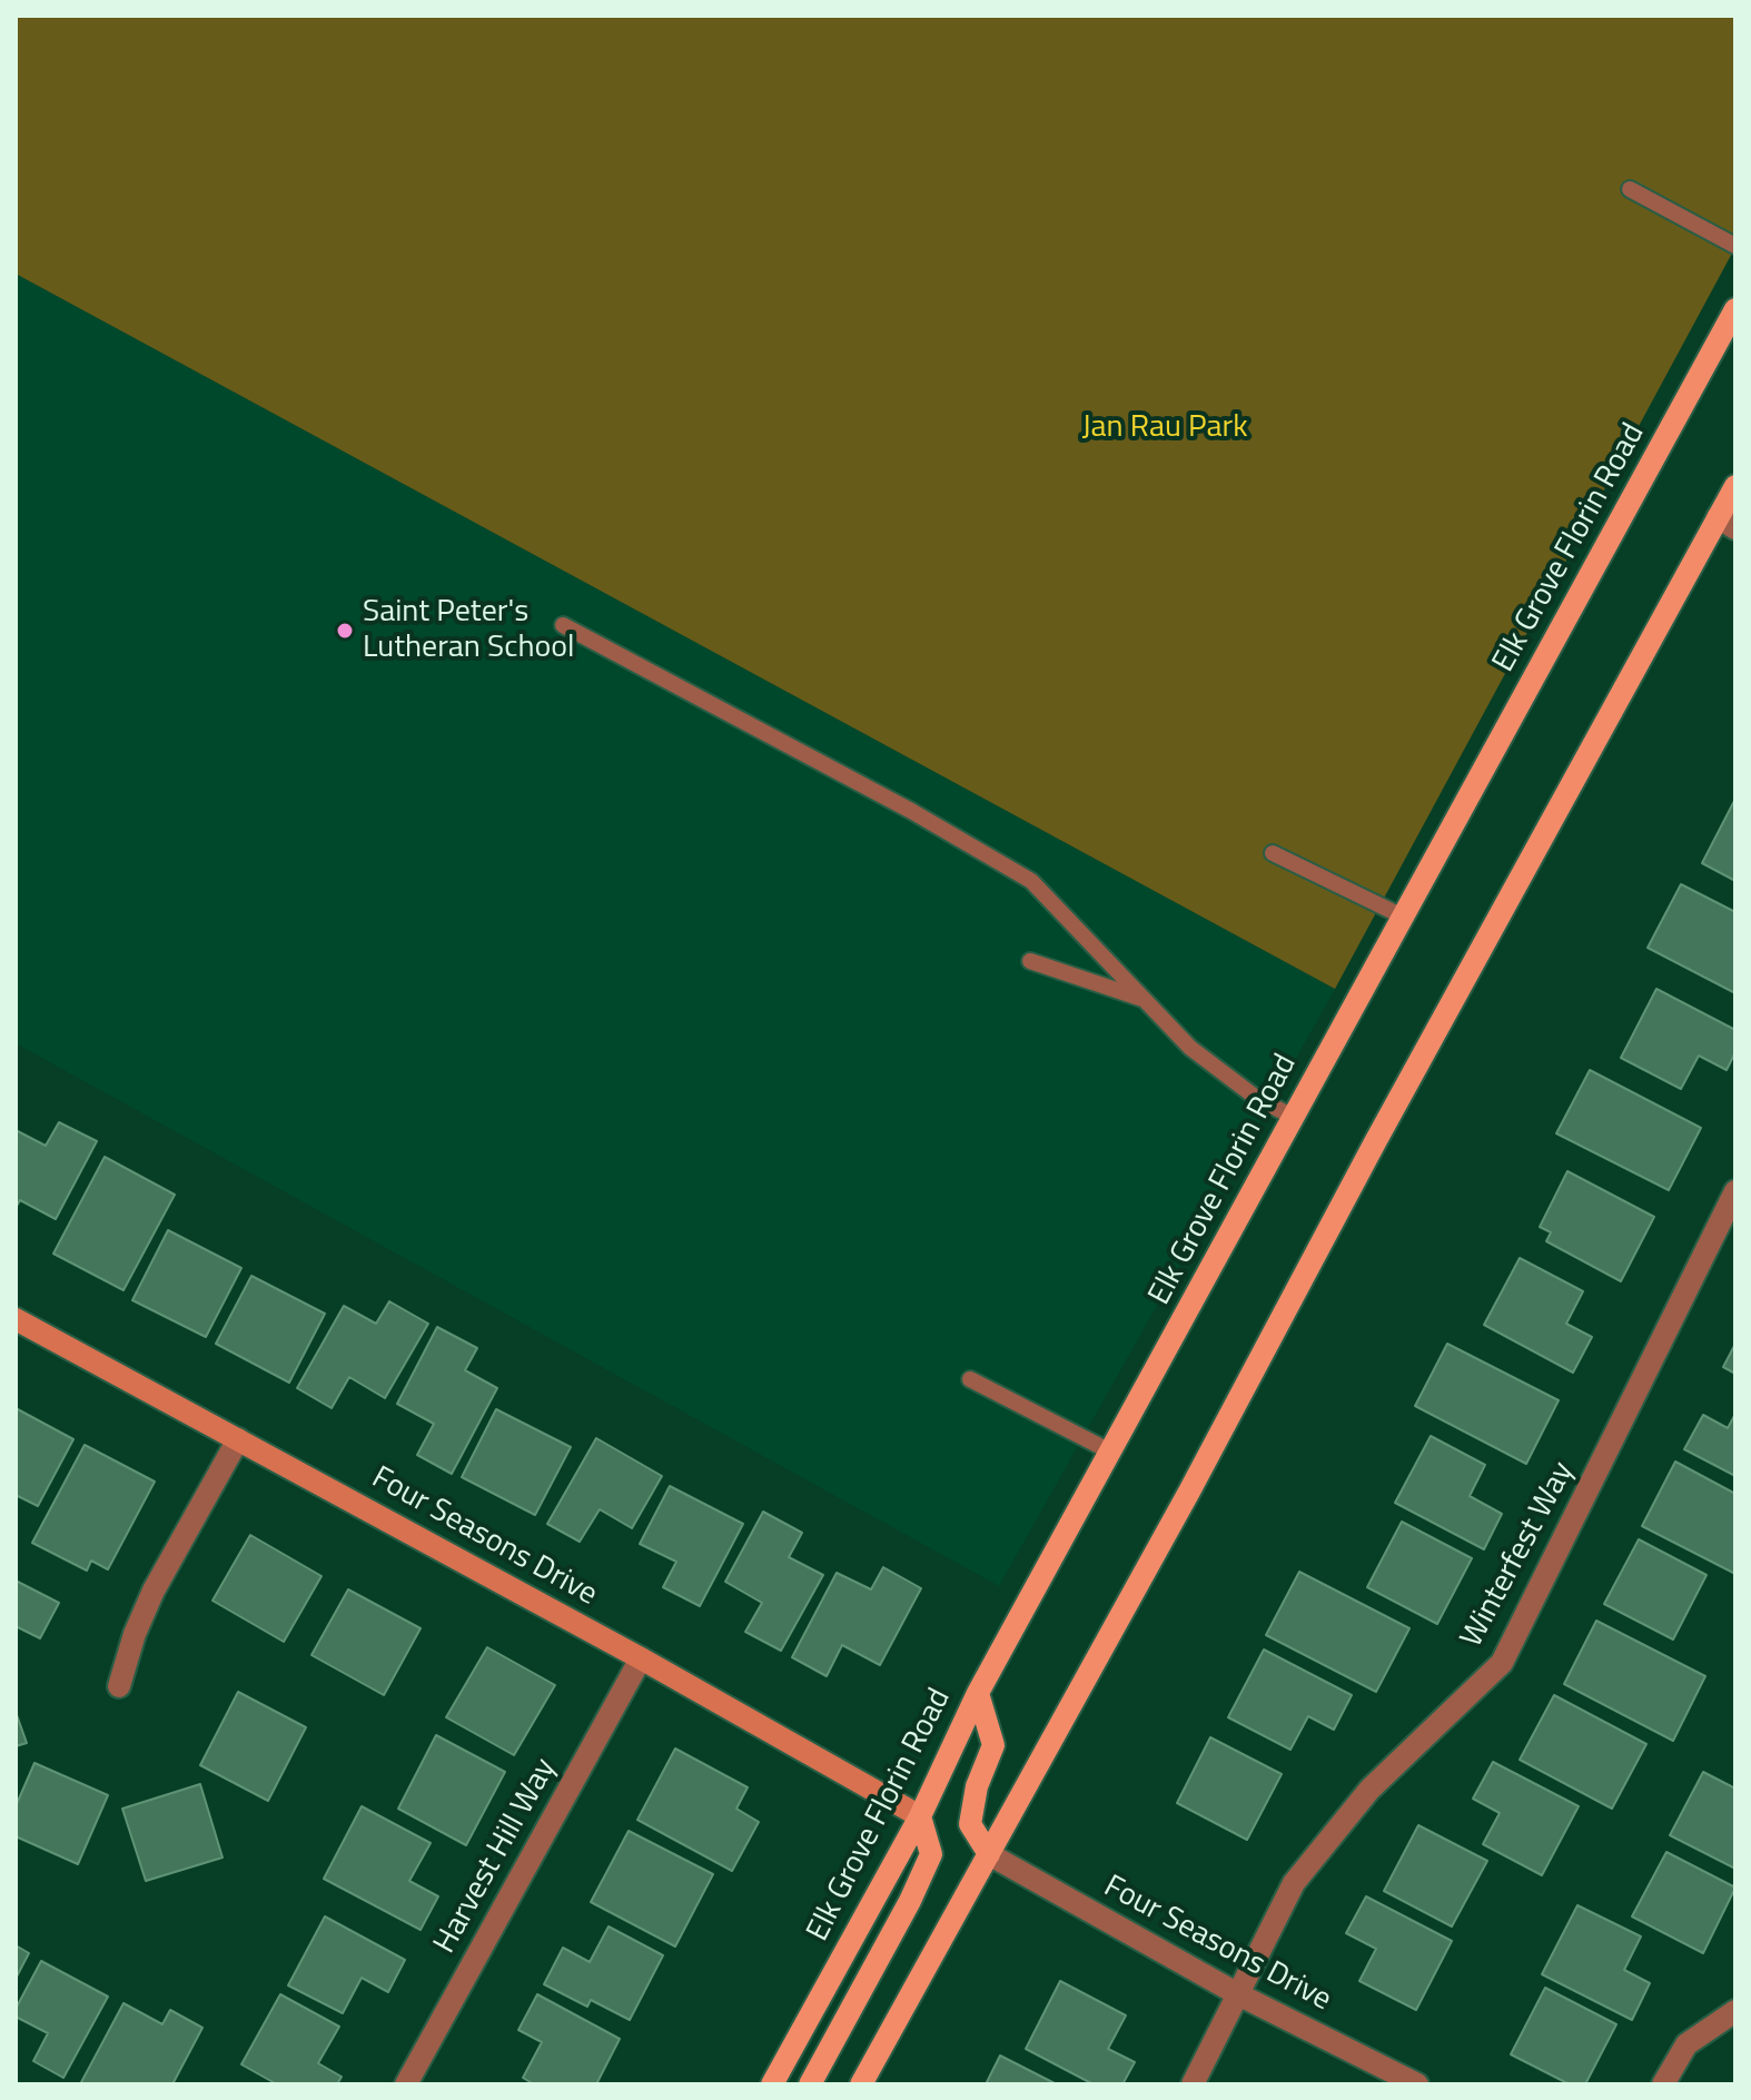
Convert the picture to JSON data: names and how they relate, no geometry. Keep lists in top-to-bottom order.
{
  "streets": {
    "main road": ["Elk Grove Florin Road"],
    "street": ["Four Seasons Drive", "Winterfest Way", "Harvest Hill Way"]
  },
  "crossings": [
    ["Elk Grove Florin Road", "Four Seasons Drive"],
    ["Four Seasons Drive", "Winterfest Way"],
    ["Four Seasons Drive", "Harvest Hill Way"]
  ],
  "parks": ["Jan Rau Park"],
  "places": ["Saint Peter's Lutheran School"]
}
